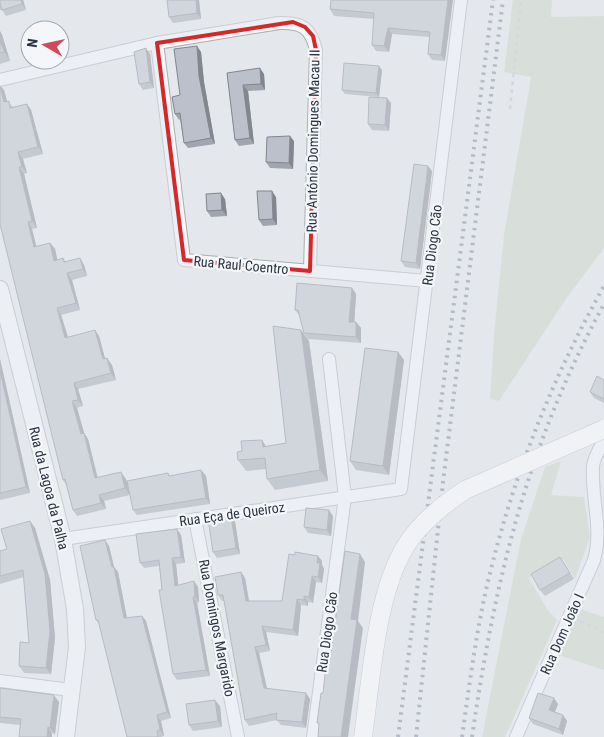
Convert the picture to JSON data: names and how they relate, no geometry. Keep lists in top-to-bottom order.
{
  "streets": {
    "street": [
      "Rua António Domingues Macau II",
      "Rua Diogo Cão",
      "Rua Raul Coentro",
      "Rua da Lagoa da Palha",
      "Rua Eça de Queiroz",
      "Rua Domingos Margarido",
      "Rua Dom João I"
    ]
  },
  "crossings": [
    ["Rua António Domingues Macau II", "Rua Raul Coentro"],
    ["Rua Diogo Cão", "Rua Raul Coentro"],
    ["Rua Diogo Cão", "Rua Eça de Queiroz"],
    ["Rua da Lagoa da Palha", "Rua Eça de Queiroz"],
    ["Rua Eça de Queiroz", "Rua Domingos Margarido"]
  ],
  "north": "left"
}
